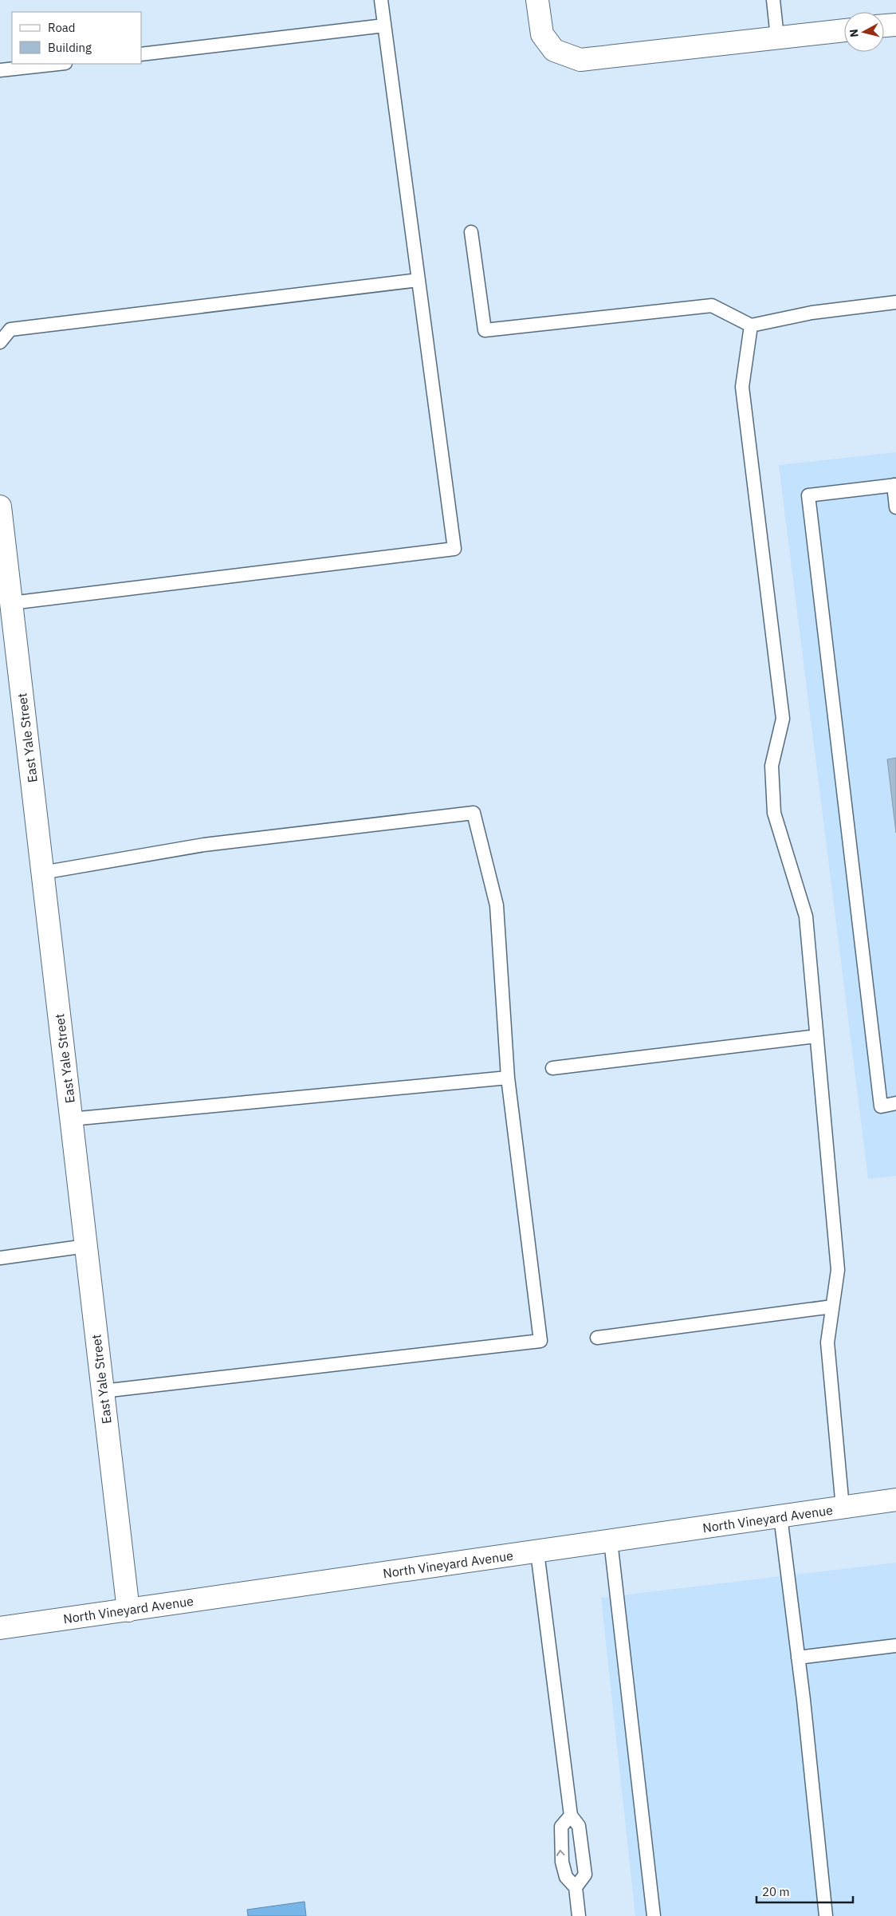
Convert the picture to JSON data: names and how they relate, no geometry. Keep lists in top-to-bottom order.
{
  "streets": {
    "street": ["East Yale Street", "North Vineyard Avenue"]
  },
  "crossings": [
    ["East Yale Street", "North Vineyard Avenue"]
  ],
  "legend": ["Road", "Building"],
  "scale_bar": "20 m",
  "north": "left"
}
